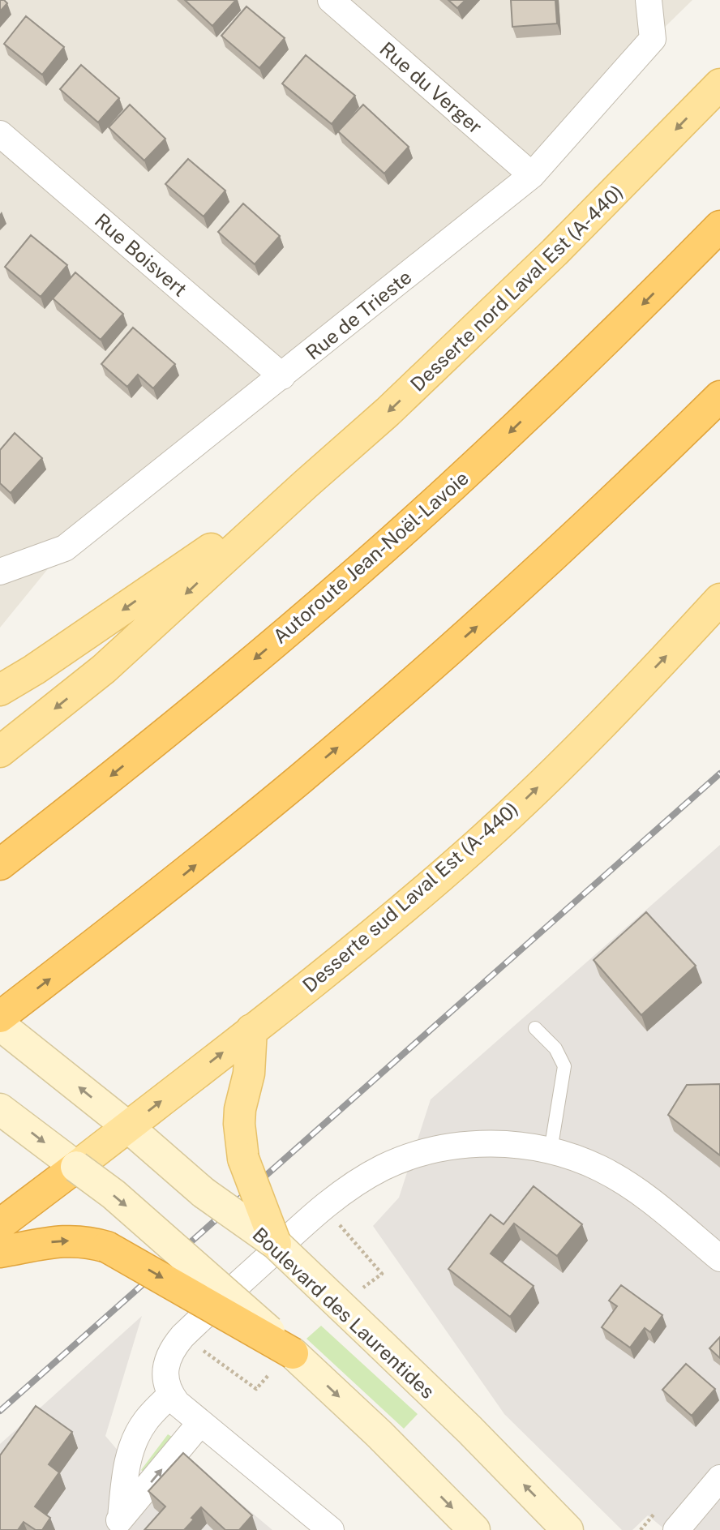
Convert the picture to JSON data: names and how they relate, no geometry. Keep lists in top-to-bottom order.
{
  "streets": {
    "highway": ["Autoroute Jean-Noël-Lavoie"],
    "main road": ["Desserte nord Laval Est (A-440)", "Desserte sud Laval Est (A-440)", "Boulevard des Laurentides"],
    "street": ["Rue du Verger", "Rue Boisvert", "Rue de Trieste"]
  },
  "crossings": [
    ["Rue du Verger", "Rue de Trieste"],
    ["Rue Boisvert", "Rue de Trieste"],
    ["Desserte sud Laval Est (A-440)", "Boulevard des Laurentides"]
  ],
  "one_way": ["Desserte nord Laval Est (A-440)", "Desserte sud Laval Est (A-440)"]
}
